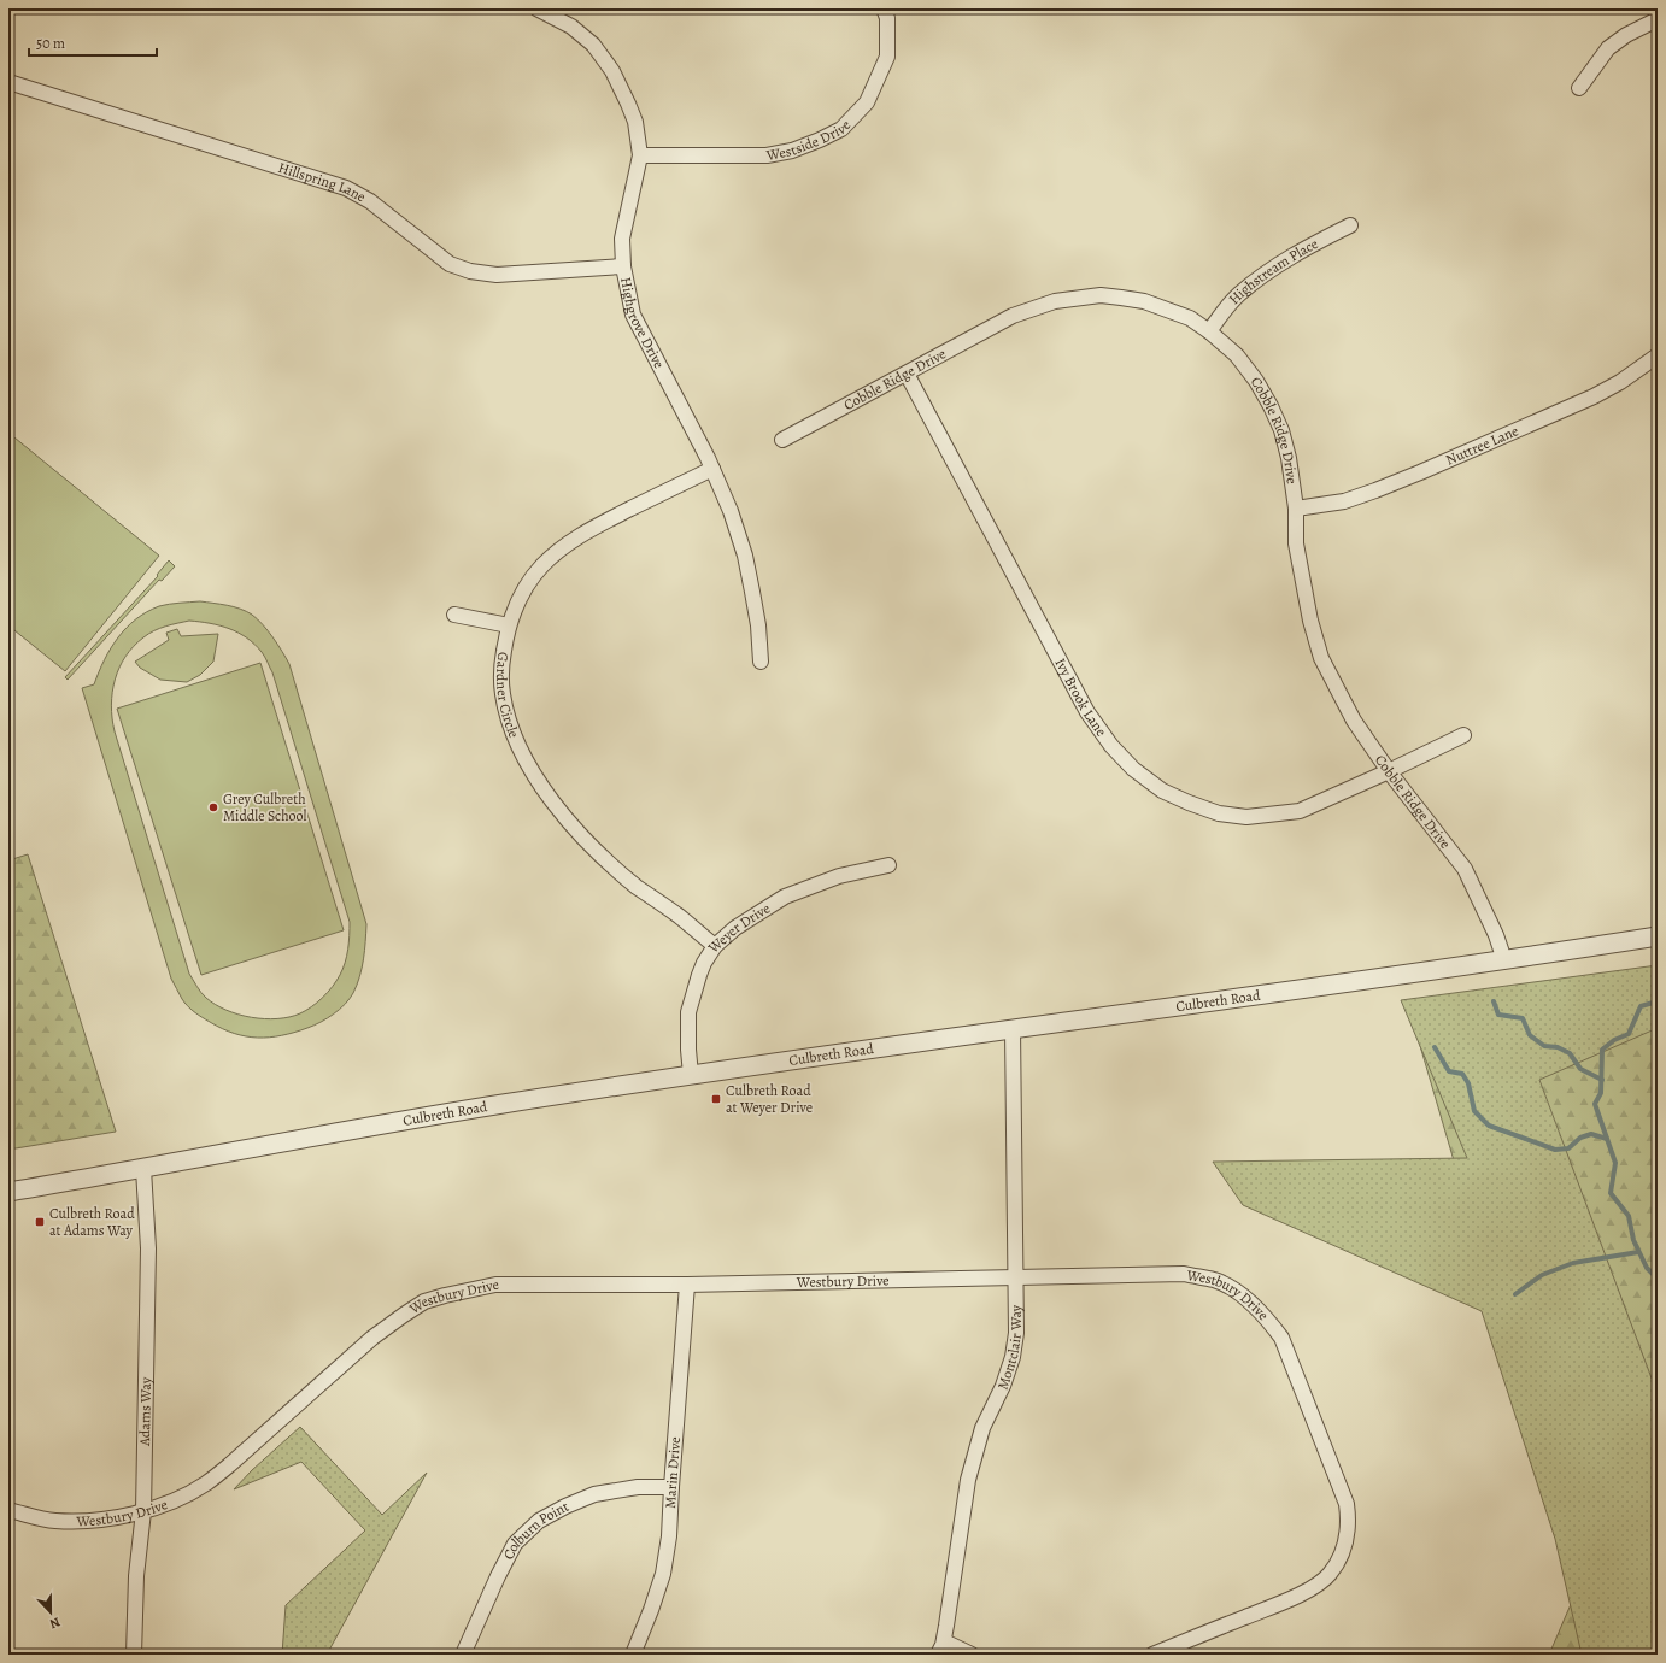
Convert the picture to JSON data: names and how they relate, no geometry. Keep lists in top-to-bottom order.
{
  "streets": {
    "street": [
      "Westside Drive",
      "Hillspring Lane",
      "Highstream Place",
      "Highgrove Drive",
      "Cobble Ridge Drive",
      "Nuttree Lane",
      "Gardner Circle",
      "Ivy Brook Lane",
      "Weyer Drive",
      "Culbreth Road",
      "Westbury Drive",
      "Montclair Way",
      "Adams Way",
      "Marin Drive",
      "Colburn Point"
    ]
  },
  "crossings": [
    ["Westside Drive", "Highgrove Drive"],
    ["Hillspring Lane", "Highgrove Drive"],
    ["Highstream Place", "Cobble Ridge Drive"],
    ["Highgrove Drive", "Gardner Circle"],
    ["Cobble Ridge Drive", "Nuttree Lane"],
    ["Cobble Ridge Drive", "Ivy Brook Lane"],
    ["Cobble Ridge Drive", "Culbreth Road"],
    ["Gardner Circle", "Weyer Drive"],
    ["Weyer Drive", "Culbreth Road"],
    ["Culbreth Road", "Montclair Way"],
    ["Culbreth Road", "Adams Way"],
    ["Westbury Drive", "Montclair Way"],
    ["Westbury Drive", "Adams Way"],
    ["Westbury Drive", "Marin Drive"],
    ["Marin Drive", "Colburn Point"]
  ],
  "places": {
    "other": ["Grey Culbreth Middle School"],
    "transit": ["Culbreth Road at Weyer Drive", "Culbreth Road at Adams Way"]
  },
  "scale_bar": "50 m",
  "north": "bottom"
}
